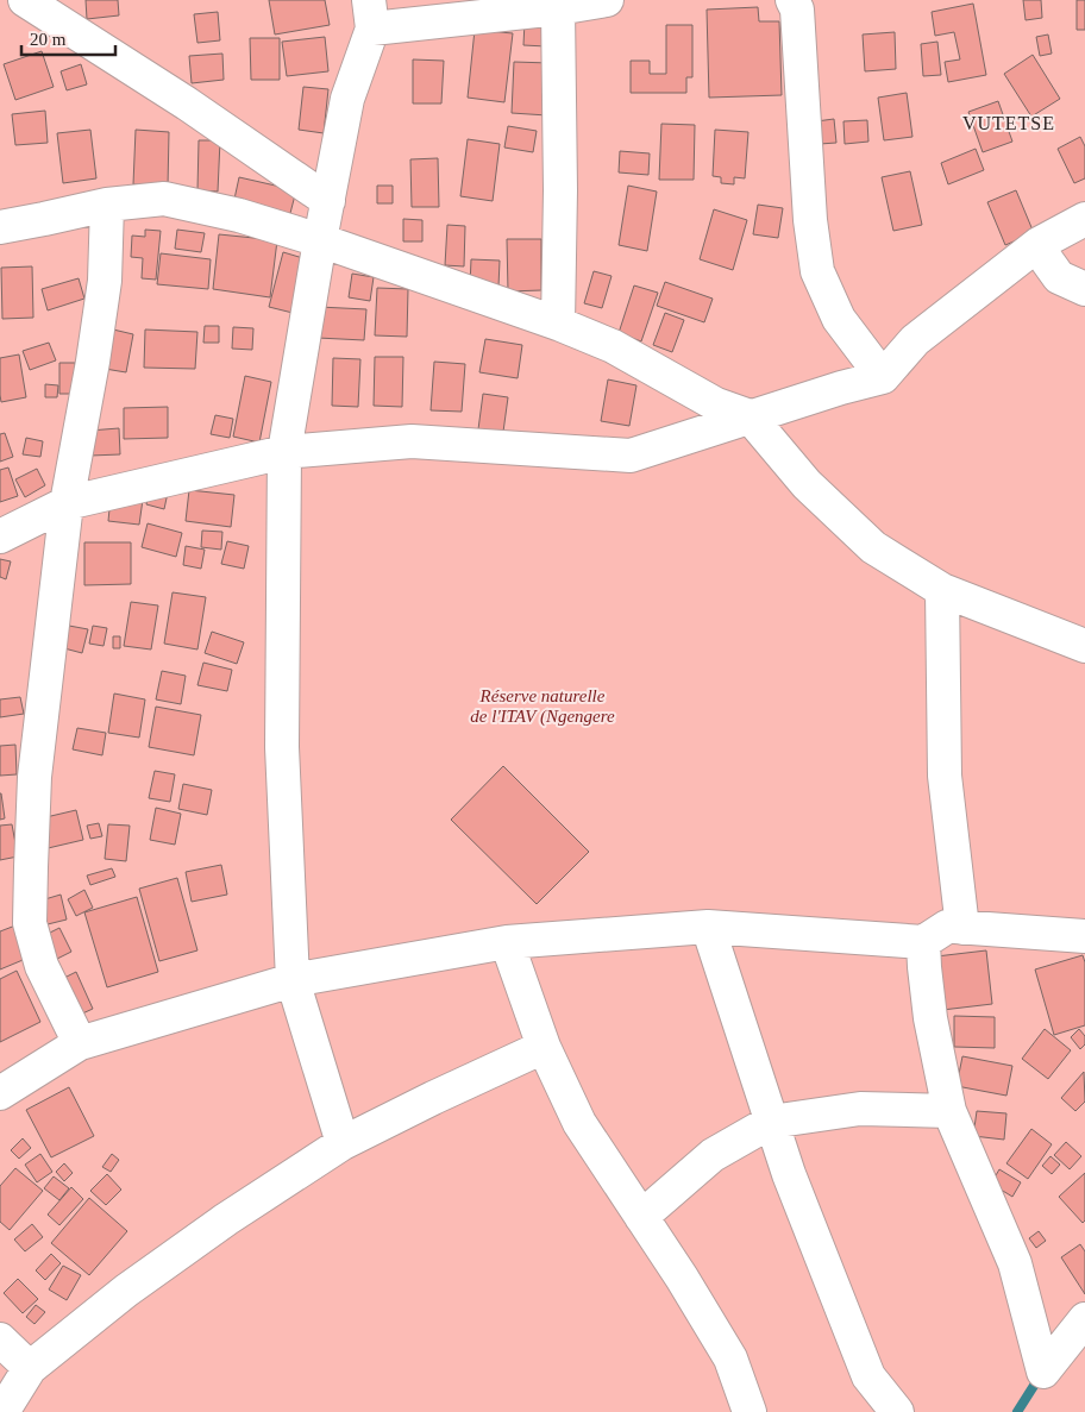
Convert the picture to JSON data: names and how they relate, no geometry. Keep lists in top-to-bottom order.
{
  "districts": ["VUTETSE"],
  "parks": ["Réserve naturelle de l'ITAV (Ngengere"],
  "scale_bar": "20 m"
}
